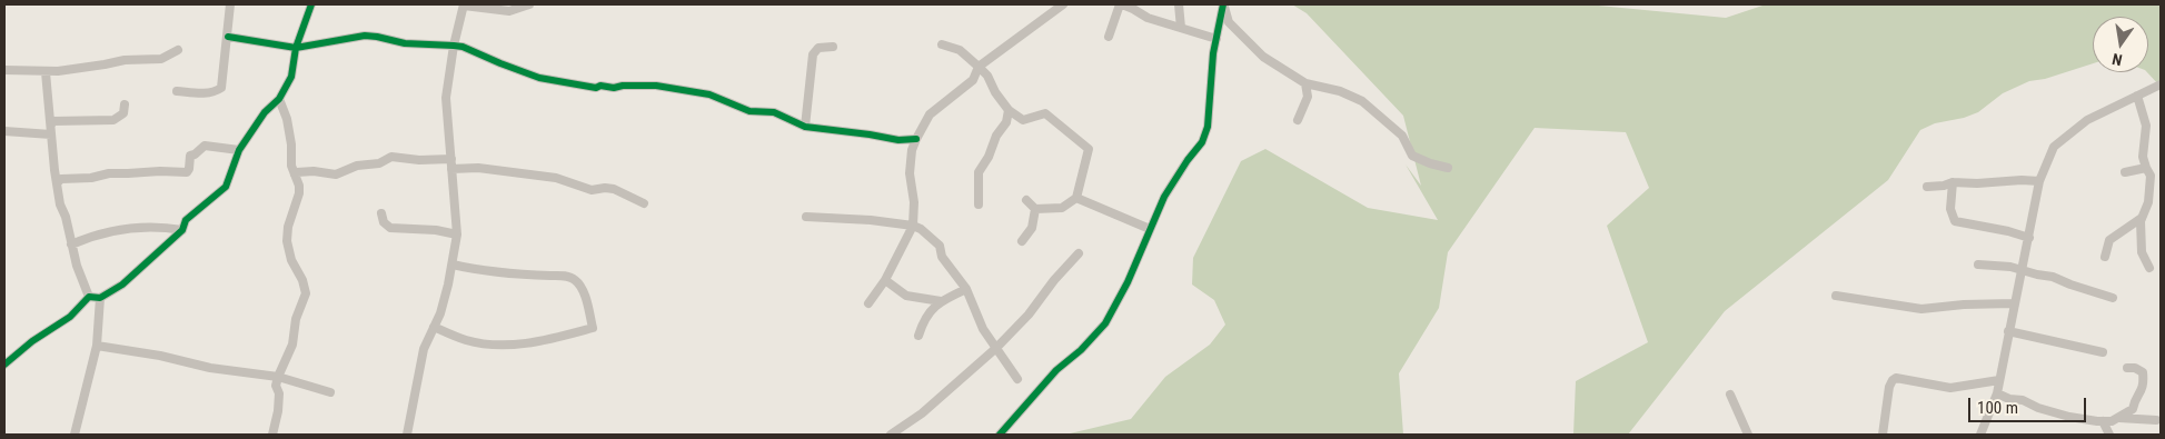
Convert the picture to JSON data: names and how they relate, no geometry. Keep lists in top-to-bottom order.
{
  "scale_bar": "100 m",
  "north": "bottom"
}
